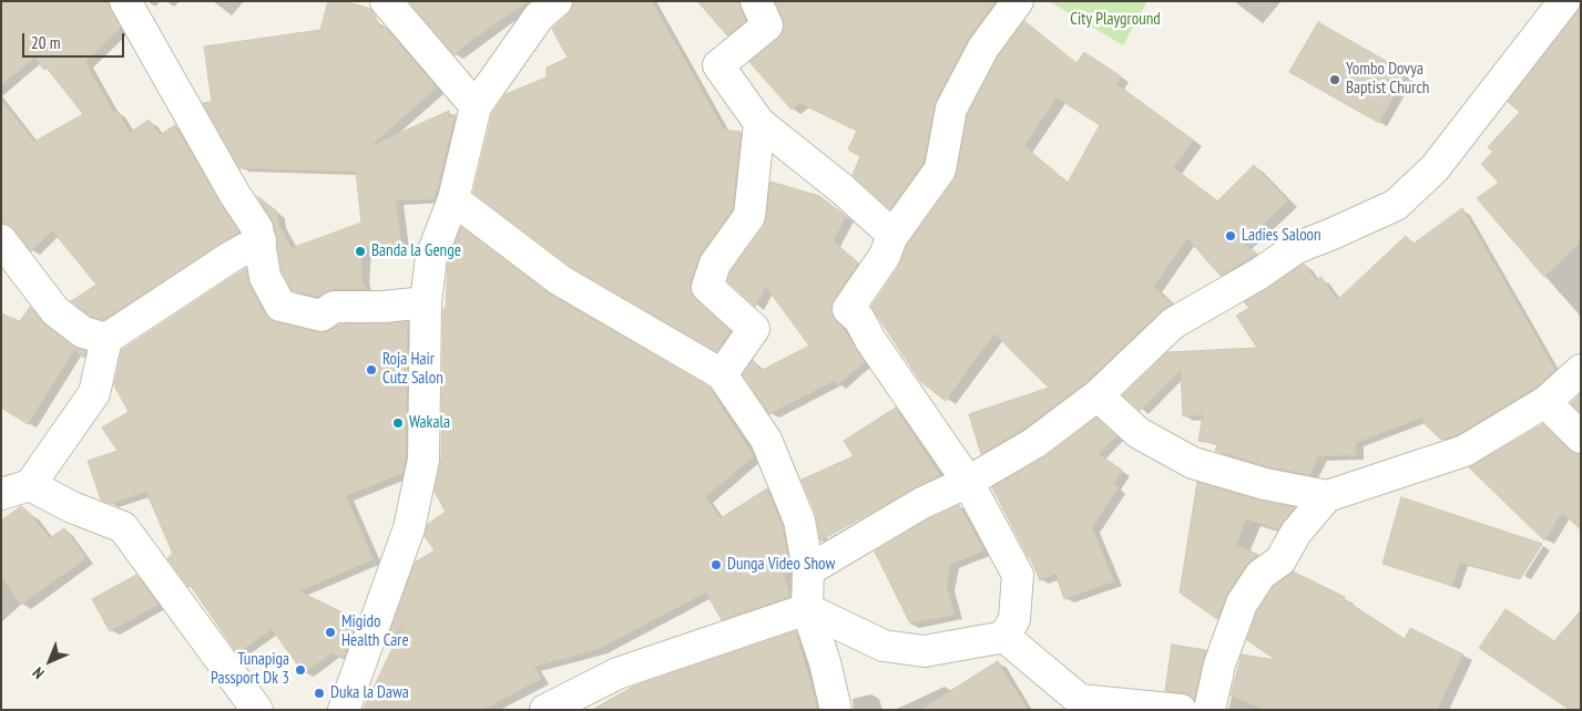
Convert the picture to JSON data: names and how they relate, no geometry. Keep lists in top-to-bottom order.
{
  "parks": ["City Playground"],
  "places": [
    "Yombo Dovya Baptist Church",
    "Ladies Saloon",
    "Banda la Genge",
    "Roja Hair Cutz Salon",
    "Wakala",
    "Dunga Video Show",
    "Migido Health Care",
    "Tunapiga Passport Dk 3",
    "Duka la Dawa"
  ],
  "scale_bar": "20 m",
  "north": "bottom left"
}
